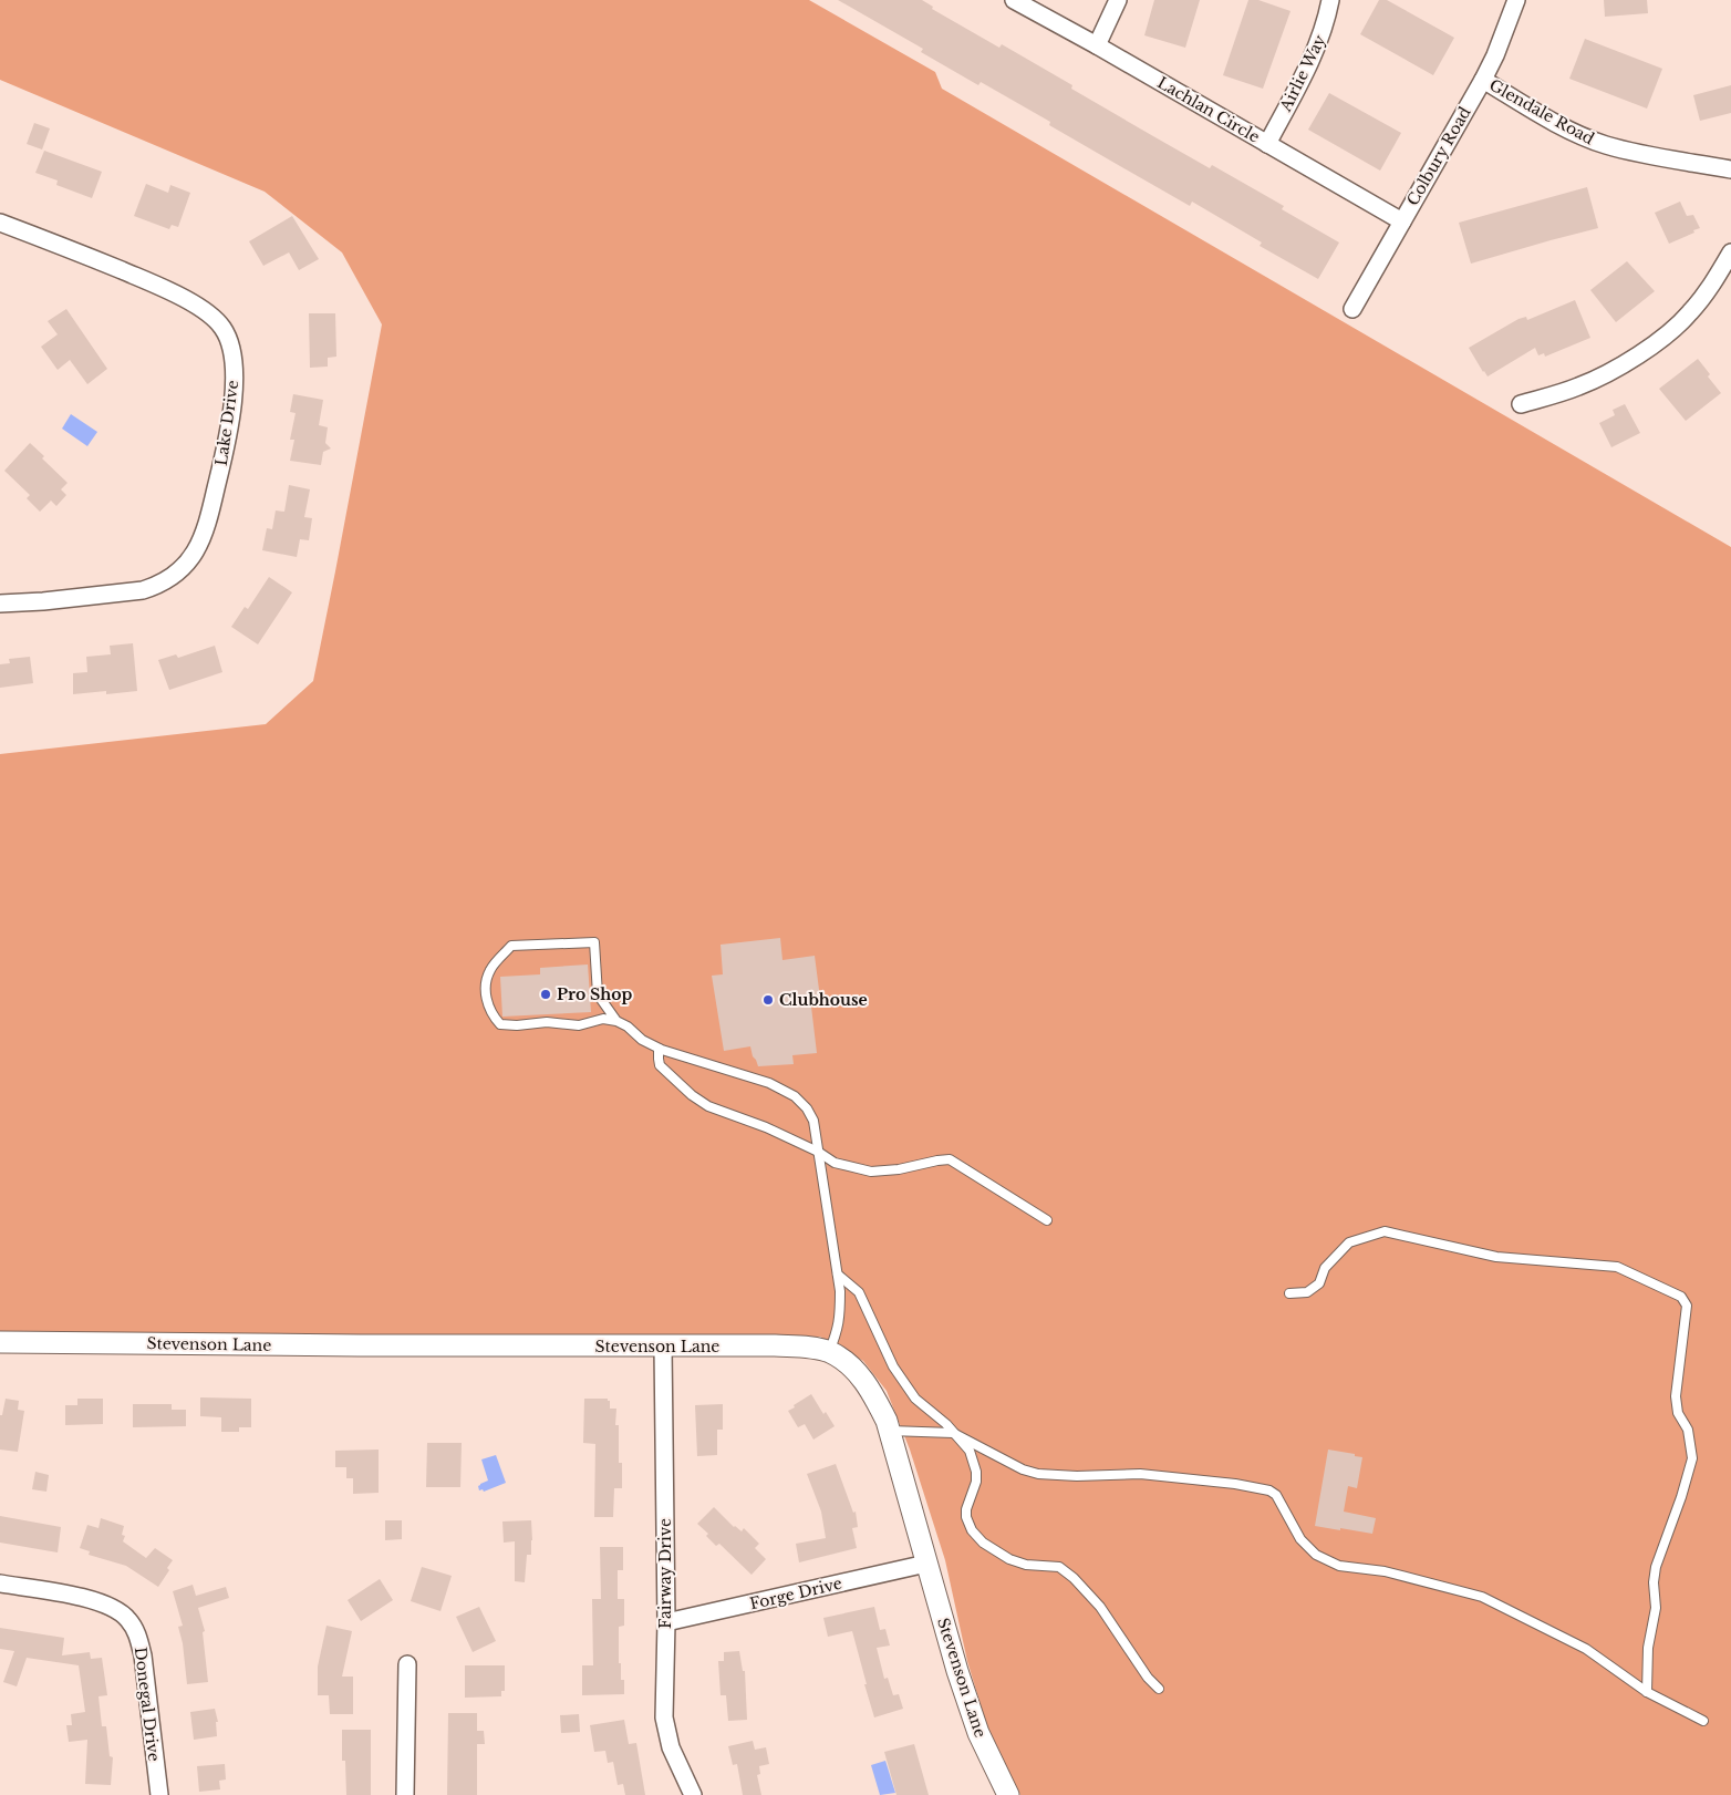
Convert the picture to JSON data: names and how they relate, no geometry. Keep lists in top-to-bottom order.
{
  "streets": {
    "street": [
      "Airlie Way",
      "Lachlan Circle",
      "Glendale Road",
      "Colbury Road",
      "Lake Drive",
      "Stevenson Lane",
      "Fairway Drive",
      "Forge Drive",
      "Donegal Drive"
    ]
  },
  "crossings": [
    ["Airlie Way", "Lachlan Circle"],
    ["Lachlan Circle", "Colbury Road"],
    ["Glendale Road", "Colbury Road"],
    ["Stevenson Lane", "Fairway Drive"],
    ["Stevenson Lane", "Forge Drive"],
    ["Fairway Drive", "Forge Drive"]
  ],
  "places": ["Pro Shop", "Clubhouse"]
}
